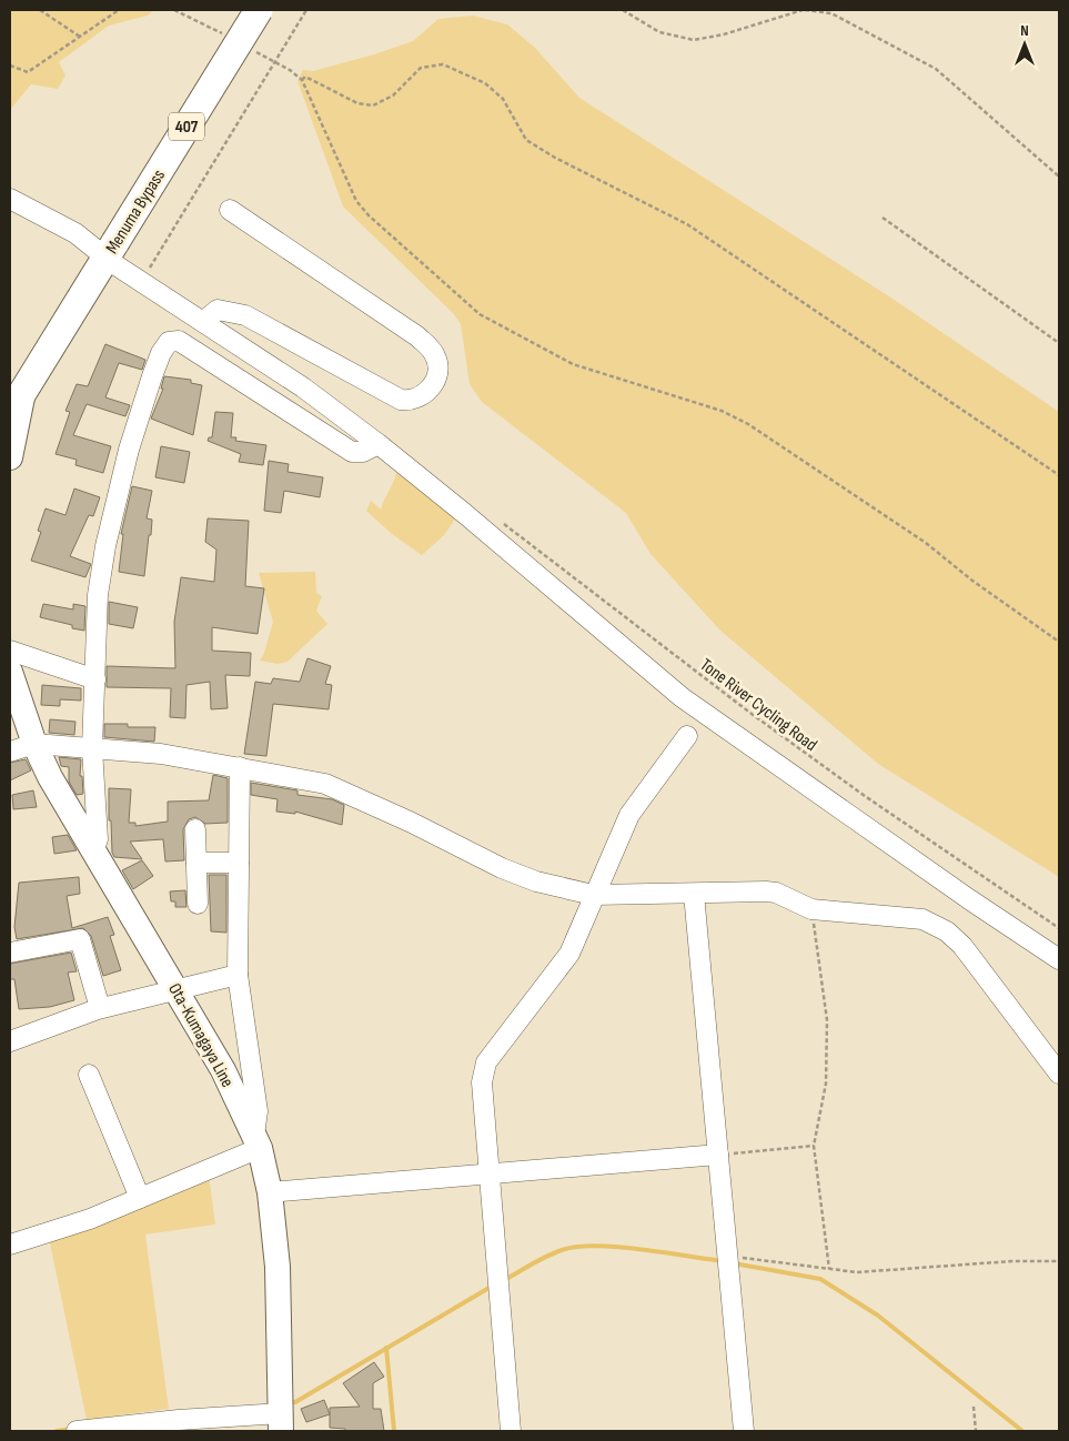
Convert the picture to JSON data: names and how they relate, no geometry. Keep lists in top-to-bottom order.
{
  "streets": {
    "highway": ["407", "Menuma Bypass"],
    "main road": ["Ota-Kumagaya Line"],
    "path": ["Tone River Cycling Road"]
  },
  "north": "top"
}
